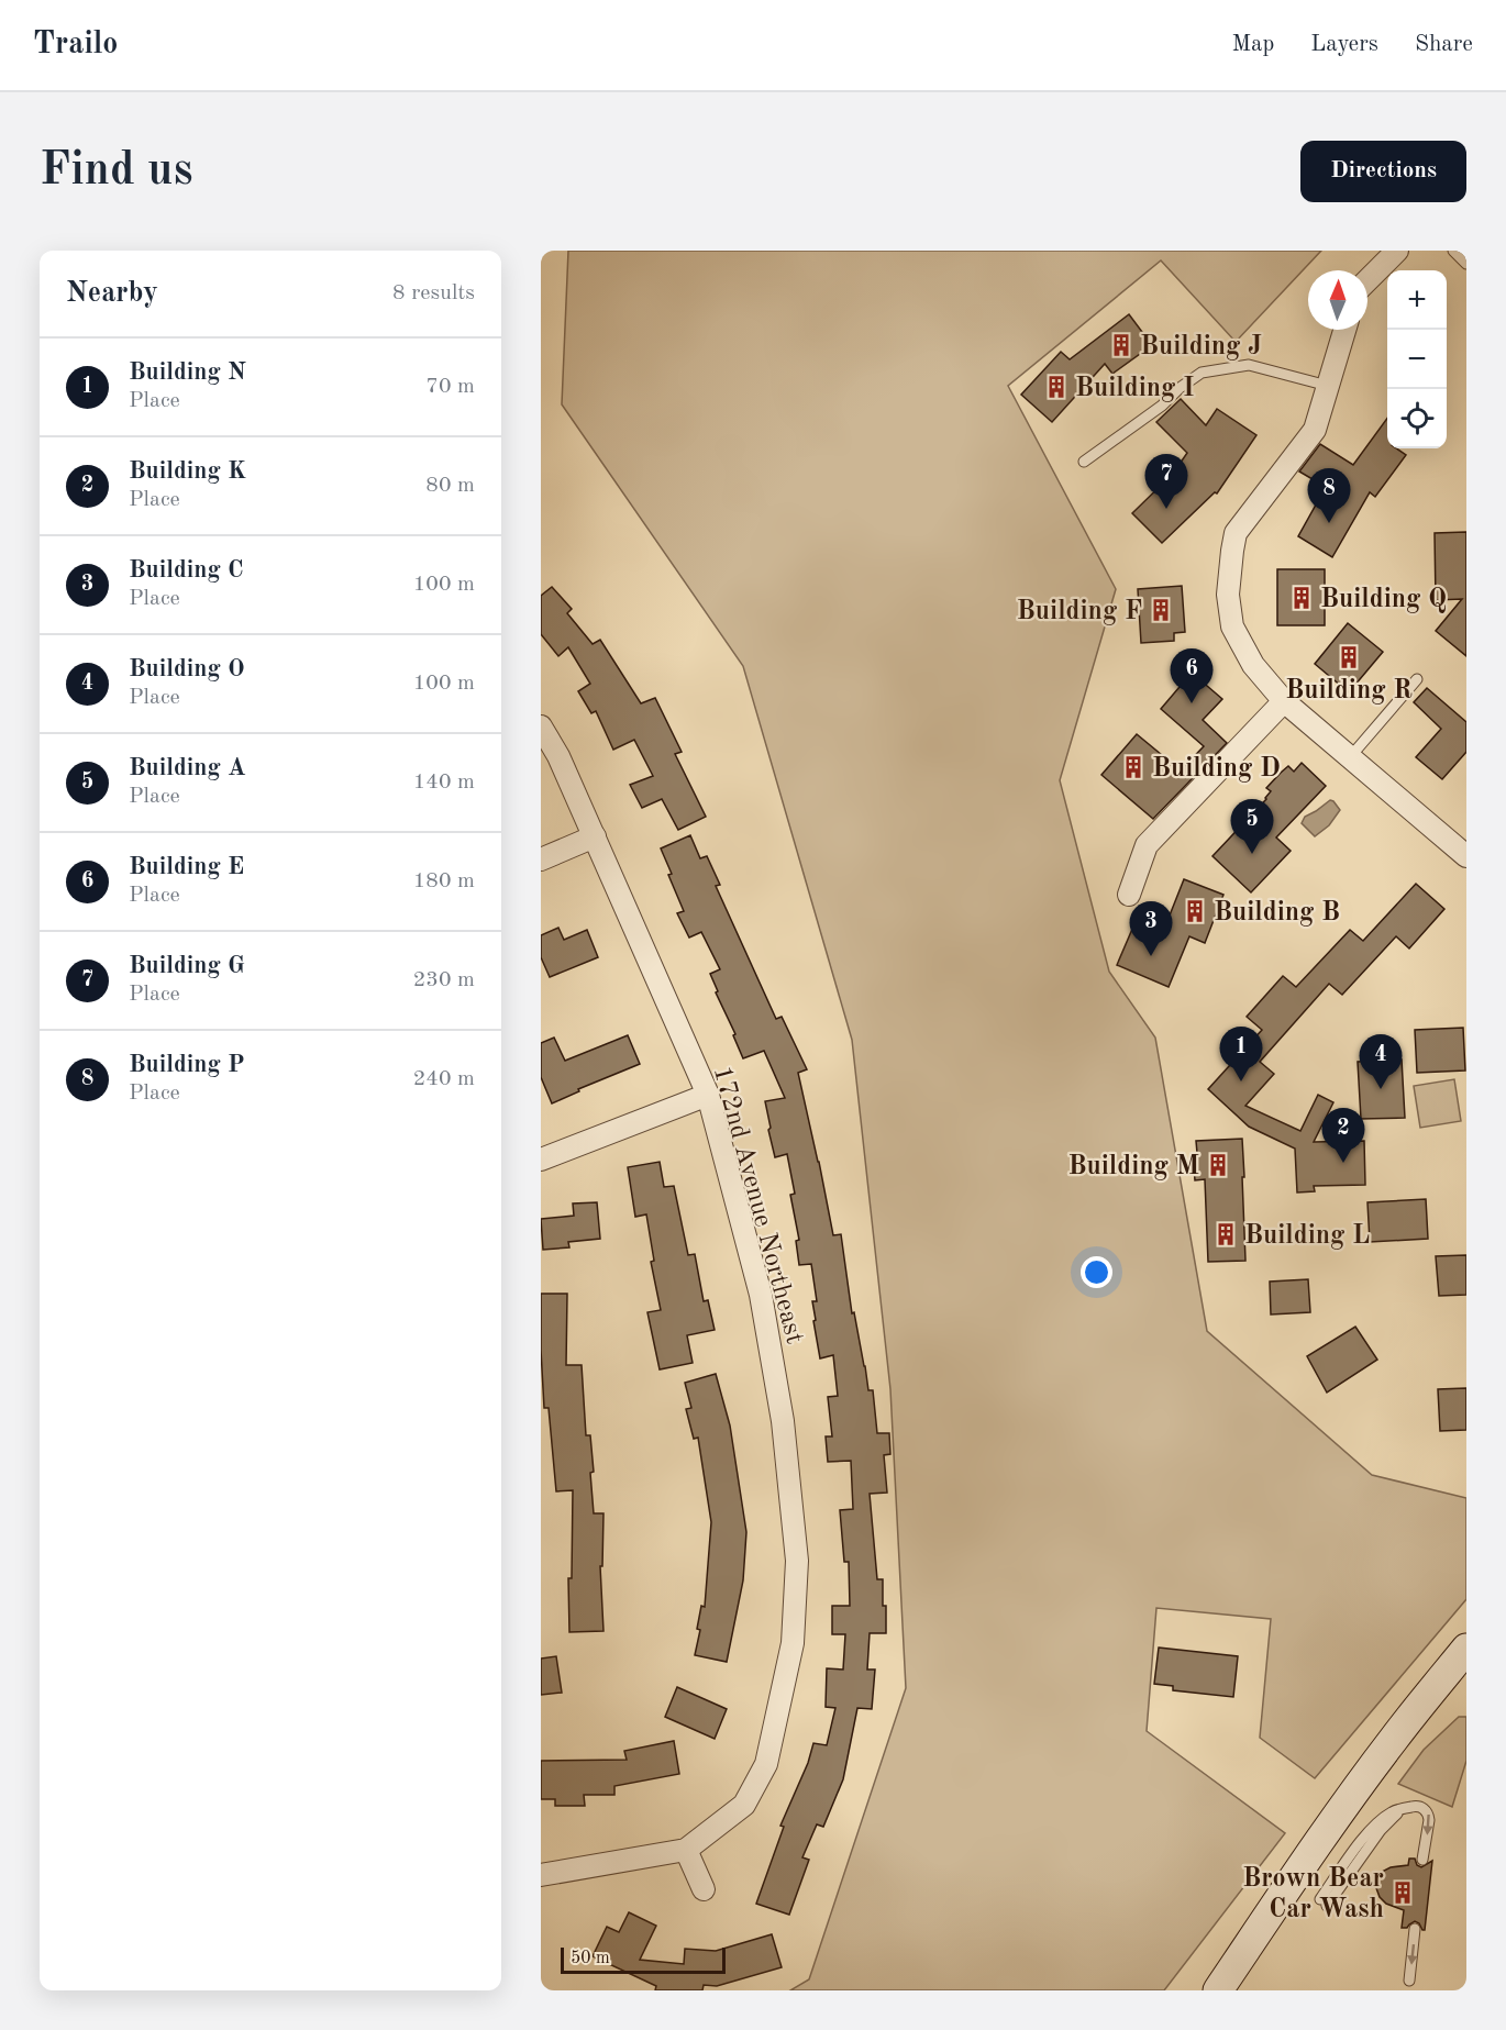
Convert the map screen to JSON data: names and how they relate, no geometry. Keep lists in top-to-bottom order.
{
  "streets": {
    "street": ["172nd Avenue Northeast"]
  },
  "places": {
    "building": [
      "Building J",
      "Building I",
      "Building Q",
      "Building F",
      "Building R",
      "Building D",
      "Building B",
      "Building M",
      "Building L",
      "Brown Bear Car Wash"
    ]
  },
  "scale_bar": "50 m",
  "north": "top",
  "page": {
    "header": "Trailo",
    "nav": ["Map", "Layers", "Share"],
    "buttons": "Directions",
    "title": "Find us",
    "heading": ["Nearby", "8 results"],
    "map_buttons": ["+", "−"],
    "list": [
      {
        "mark": "1",
        "name": "Building N",
        "note": "Place",
        "value": "70 m"
      },
      {
        "mark": "2",
        "name": "Building K",
        "note": "Place",
        "value": "80 m"
      },
      {
        "mark": "3",
        "name": "Building C",
        "note": "Place",
        "value": "100 m"
      },
      {
        "mark": "4",
        "name": "Building O",
        "note": "Place",
        "value": "100 m"
      },
      {
        "mark": "5",
        "name": "Building A",
        "note": "Place",
        "value": "140 m"
      },
      {
        "mark": "6",
        "name": "Building E",
        "note": "Place",
        "value": "180 m"
      },
      {
        "mark": "7",
        "name": "Building G",
        "note": "Place",
        "value": "230 m"
      },
      {
        "mark": "8",
        "name": "Building P",
        "note": "Place",
        "value": "240 m"
      }
    ],
    "pins": [
      "7",
      "8",
      "6",
      "5",
      "3",
      "1",
      "4",
      "2"
    ],
    "scale": "50 m"
  }
}
